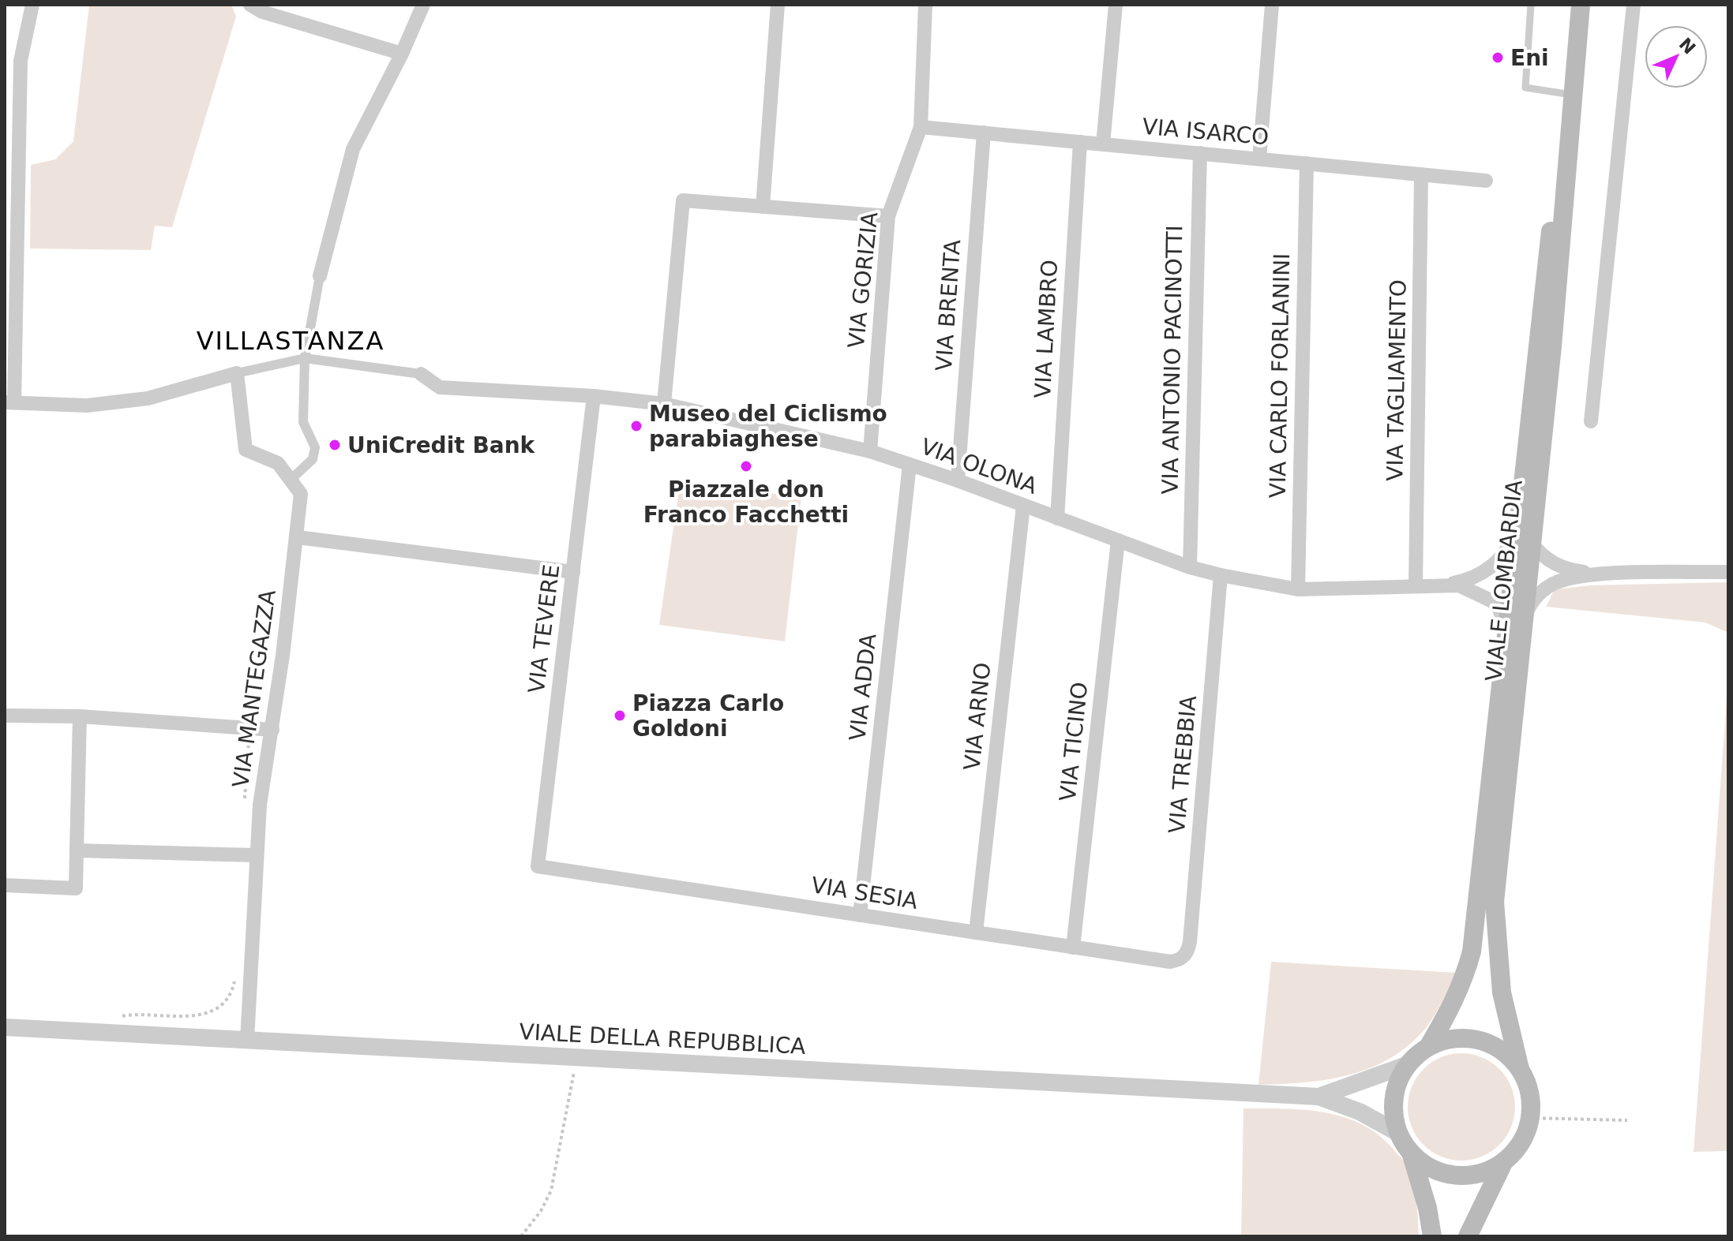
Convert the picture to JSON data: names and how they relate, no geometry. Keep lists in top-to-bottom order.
{
  "streets": {
    "main road": ["VIALE LOMBARDIA"],
    "street": [
      "VIA ISARCO",
      "VIA GORIZIA",
      "VIA BRENTA",
      "VIA LAMBRO",
      "VIA ANTONIO PACINOTTI",
      "VIA CARLO FORLANINI",
      "VIA TAGLIAMENTO",
      "VIA OLONA",
      "VIA TEVERE",
      "VIA ADDA",
      "VIA MANTEGAZZA",
      "VIA ARNO",
      "VIA TICINO",
      "VIA TREBBIA",
      "VIA SESIA",
      "VIALE DELLA REPUBBLICA"
    ]
  },
  "crossings": [
    ["VIA ISARCO", "VIA GORIZIA"],
    ["VIA ISARCO", "VIA BRENTA"],
    ["VIA ISARCO", "VIA LAMBRO"],
    ["VIA ISARCO", "VIA ANTONIO PACINOTTI"],
    ["VIA ISARCO", "VIA CARLO FORLANINI"],
    ["VIA ISARCO", "VIA TAGLIAMENTO"],
    ["VIA GORIZIA", "VIA OLONA"],
    ["VIA BRENTA", "VIA OLONA"],
    ["VIA LAMBRO", "VIA OLONA"],
    ["VIA ANTONIO PACINOTTI", "VIA OLONA"],
    ["VIA CARLO FORLANINI", "VIA OLONA"],
    ["VIA TAGLIAMENTO", "VIA OLONA"],
    ["VIA OLONA", "VIALE LOMBARDIA"],
    ["VIA OLONA", "VIA TEVERE"],
    ["VIA OLONA", "VIA ADDA"],
    ["VIA OLONA", "VIA ARNO"],
    ["VIA OLONA", "VIA TICINO"],
    ["VIA OLONA", "VIA TREBBIA"],
    ["VIA TEVERE", "VIA SESIA"],
    ["VIA ADDA", "VIA SESIA"],
    ["VIA MANTEGAZZA", "VIALE DELLA REPUBBLICA"],
    ["VIA ARNO", "VIA SESIA"],
    ["VIA TICINO", "VIA SESIA"],
    ["VIA TREBBIA", "VIA SESIA"]
  ],
  "districts": ["VILLASTANZA"],
  "places": [
    "Eni",
    "Museo del Ciclismo parabiaghese",
    "UniCredit Bank",
    "Piazzale don Franco Facchetti",
    "Piazza Carlo Goldoni"
  ],
  "north": "top right"
}
